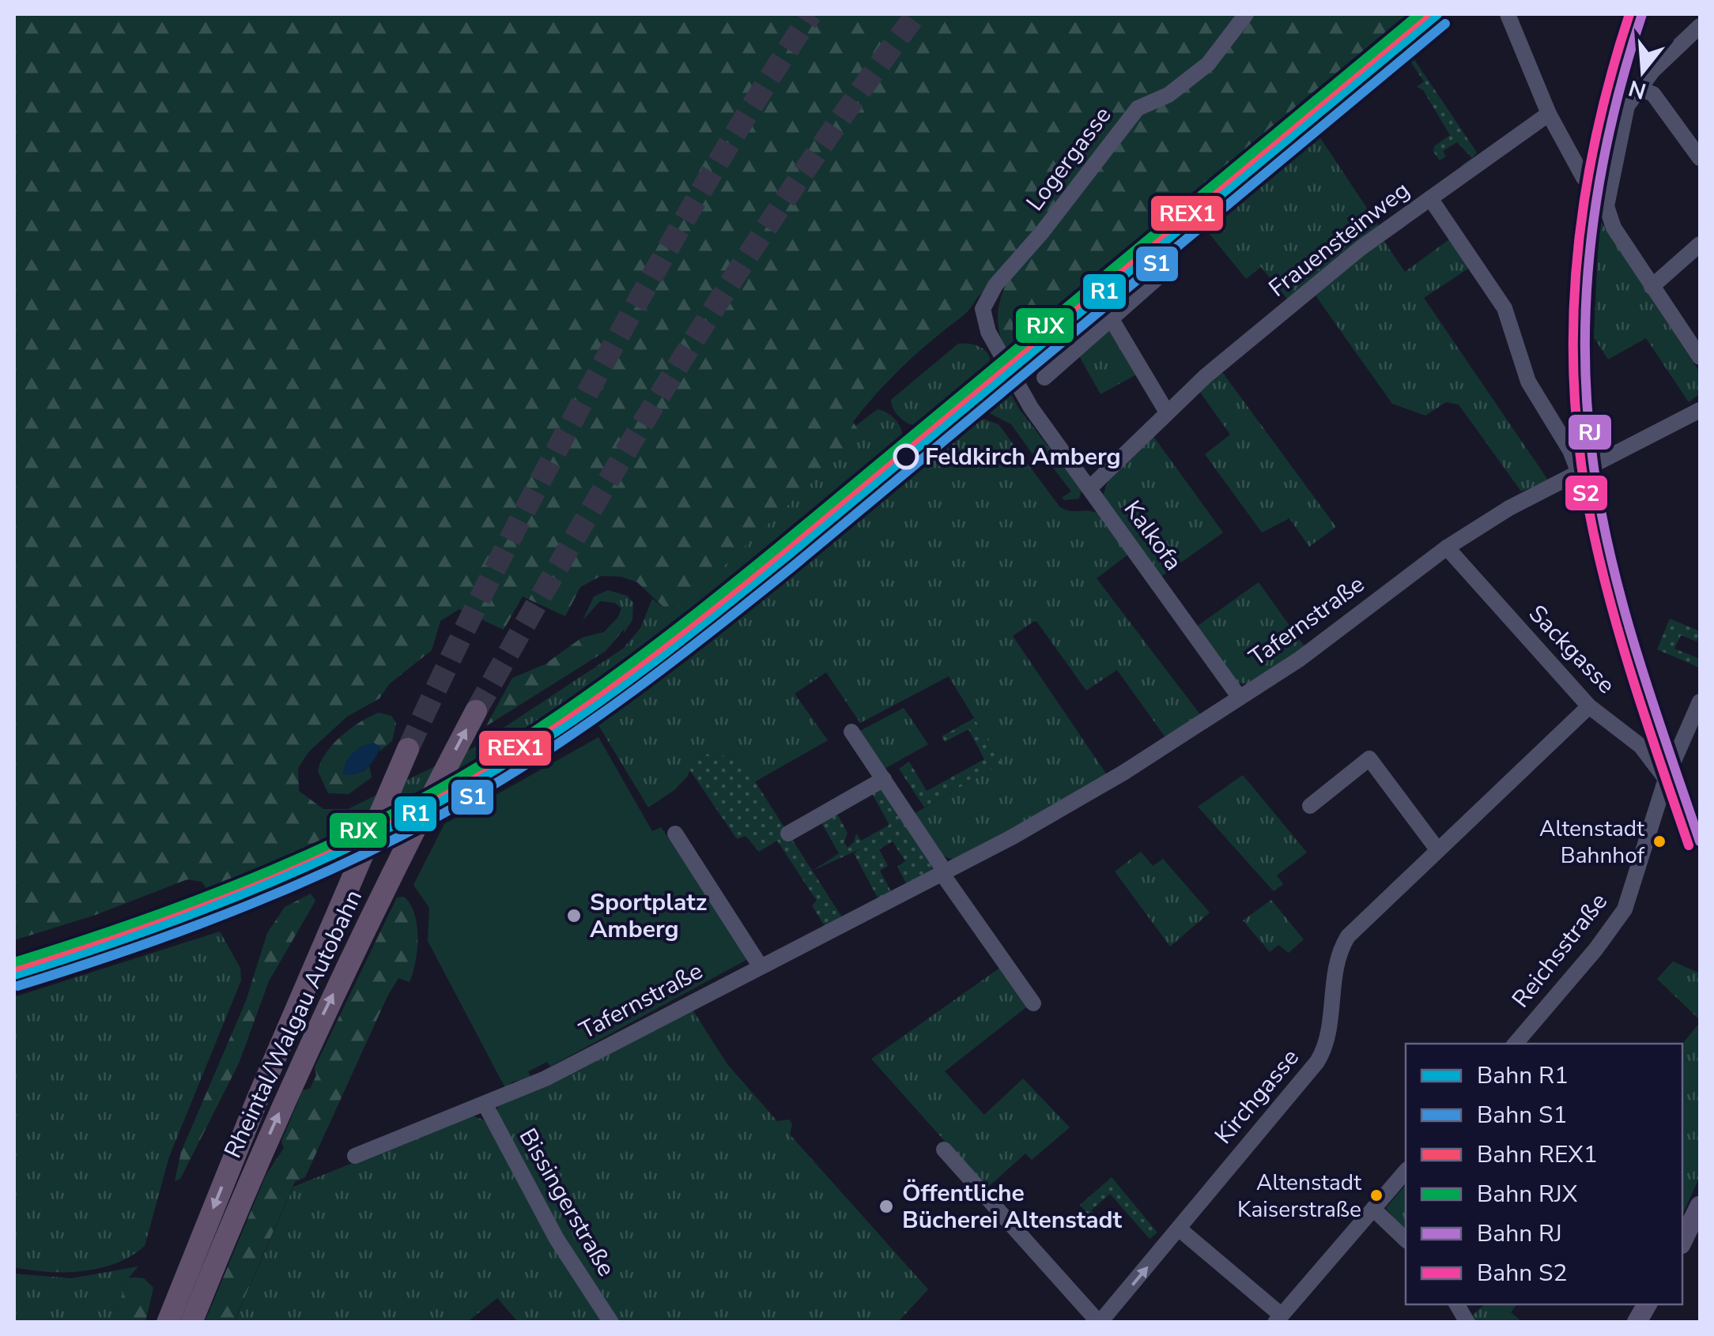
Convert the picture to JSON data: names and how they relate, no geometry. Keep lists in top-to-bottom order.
{
  "streets": {
    "highway": ["Rheintal/Walgau Autobahn"],
    "street": [
      "Logergasse",
      "Frauensteinweg",
      "Kalkofa",
      "Tafernstraße",
      "Sackgasse",
      "Reichsstraße",
      "Kirchgasse",
      "Bissingerstraße"
    ]
  },
  "crossings": [
    ["Logergasse", "Kalkofa"],
    ["Frauensteinweg", "Kalkofa"],
    ["Kalkofa", "Tafernstraße"],
    ["Tafernstraße", "Sackgasse"],
    ["Tafernstraße", "Bissingerstraße"],
    ["Sackgasse", "Reichsstraße"],
    ["Sackgasse", "Kirchgasse"]
  ],
  "places": [
    "Feldkirch Amberg",
    "Altenstadt Bahnhof",
    "Sportplatz Amberg",
    "Altenstadt Kaiserstraße",
    "Öffentliche Bücherei Altenstadt"
  ],
  "lines": [
    "rail line R1",
    "rail line REX1",
    "rail line RJX",
    "rail line RJ",
    "rail line S2",
    "rail line S1"
  ],
  "legend": [
    "Bahn R1",
    "Bahn S1",
    "Bahn REX1",
    "Bahn RJX",
    "Bahn RJ",
    "Bahn S2"
  ],
  "north": "bottom"
}
